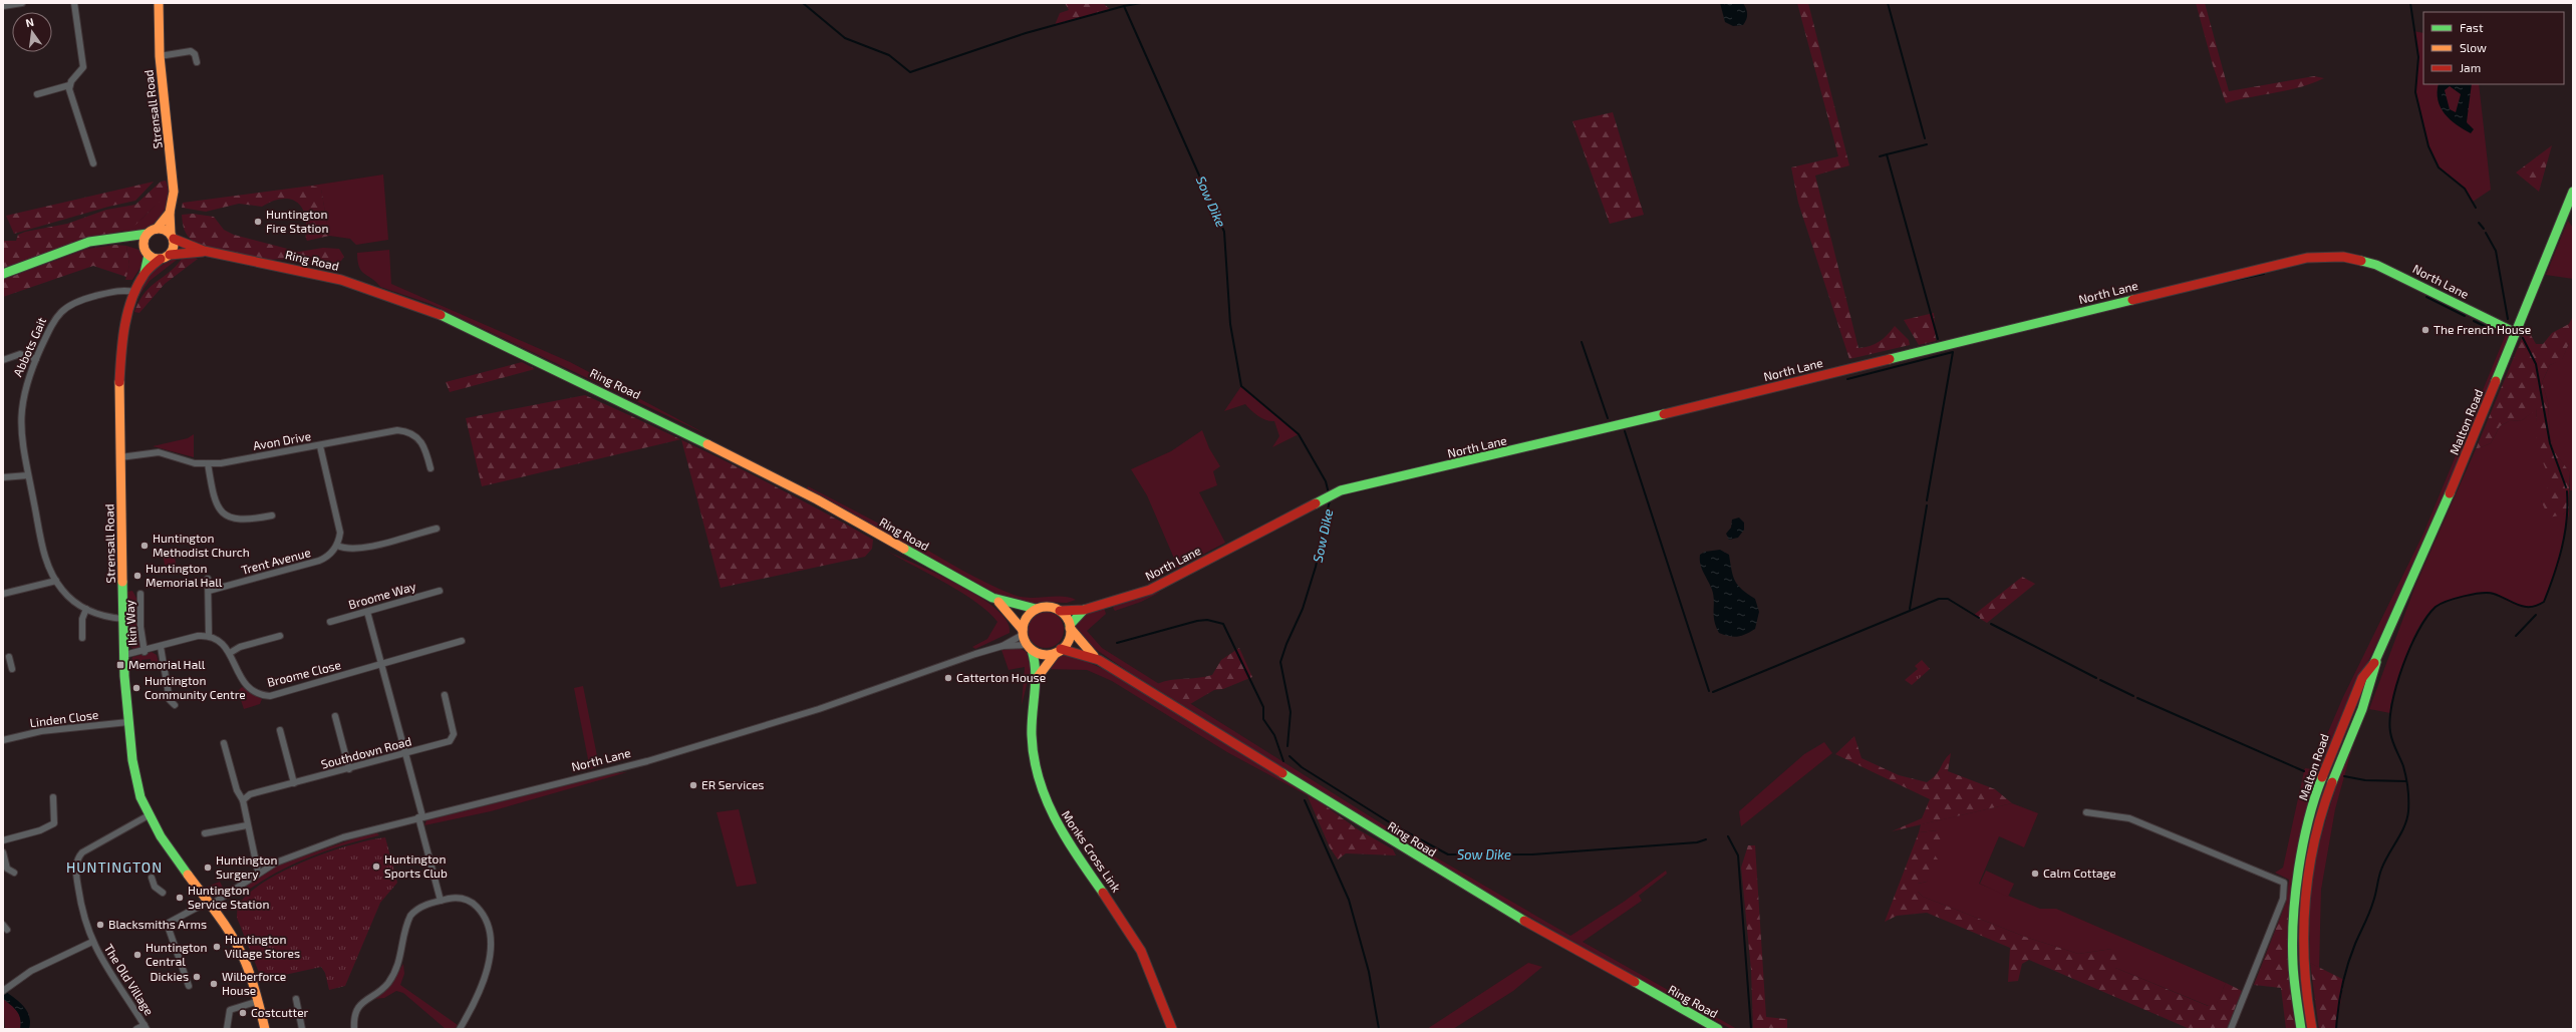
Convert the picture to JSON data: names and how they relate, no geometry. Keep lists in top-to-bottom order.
{
  "streets": {
    "main road": [
      "Strensall Road",
      "Ring Road",
      "North Lane",
      "Malton Road",
      "Monks Cross Link"
    ],
    "street": [
      "Abbots Gait",
      "Avon Drive",
      "Trent Avenue",
      "Broome Way",
      "Ikin Way",
      "Broome Close",
      "Linden Close",
      "Southdown Road",
      "The Old Village"
    ]
  },
  "crossings": [
    ["Strensall Road", "Ring Road"],
    ["Strensall Road", "North Lane"],
    ["Strensall Road", "Abbots Gait"],
    ["Strensall Road", "Avon Drive"],
    ["Strensall Road", "Linden Close"],
    ["Strensall Road", "The Old Village"],
    ["Ring Road", "North Lane"],
    ["Ring Road", "Monks Cross Link"],
    ["North Lane", "Malton Road"],
    ["North Lane", "Monks Cross Link"]
  ],
  "districts": ["HUNTINGTON"],
  "water": ["Sow Dike"],
  "places": {
    "other": [
      "Huntington Fire Station",
      "The French House",
      "Huntington Methodist Church",
      "Huntington Memorial Hall",
      "Catterton House",
      "Huntington Community Centre",
      "ER Services",
      "Huntington Sports Club",
      "Huntington Surgery",
      "Calm Cottage",
      "Huntington Service Station",
      "Blacksmiths Arms",
      "Huntington Village Stores",
      "Huntington Central",
      "Dickies",
      "Wilberforce House",
      "Costcutter"
    ],
    "transit": ["Memorial Hall"]
  },
  "legend": ["Fast", "Slow", "Jam"],
  "north": "top"
}
